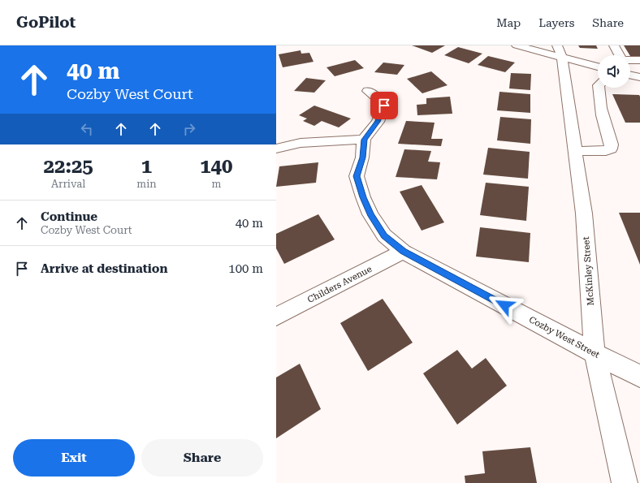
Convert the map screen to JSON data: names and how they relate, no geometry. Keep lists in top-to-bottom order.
{
  "streets": {
    "street": ["McKinley Street", "Childers Avenue", "Cozby West Street"]
  },
  "crossings": [
    ["McKinley Street", "Cozby West Street"],
    ["Childers Avenue", "Cozby West Street"]
  ],
  "page": {
    "header": "GoPilot",
    "nav": ["Map", "Layers", "Share"],
    "turn": ["40 m", "Cozby West Court"],
    "eta": [
      "22:25",
      "Arrival",
      "1",
      "min",
      "140",
      "m"
    ],
    "list": [
      {
        "name": "Continue",
        "note": "Cozby West Court",
        "value": "40 m"
      },
      {
        "name": "Arrive at destination",
        "value": "100 m"
      }
    ],
    "buttons": ["Exit", "Share"]
  }
}
